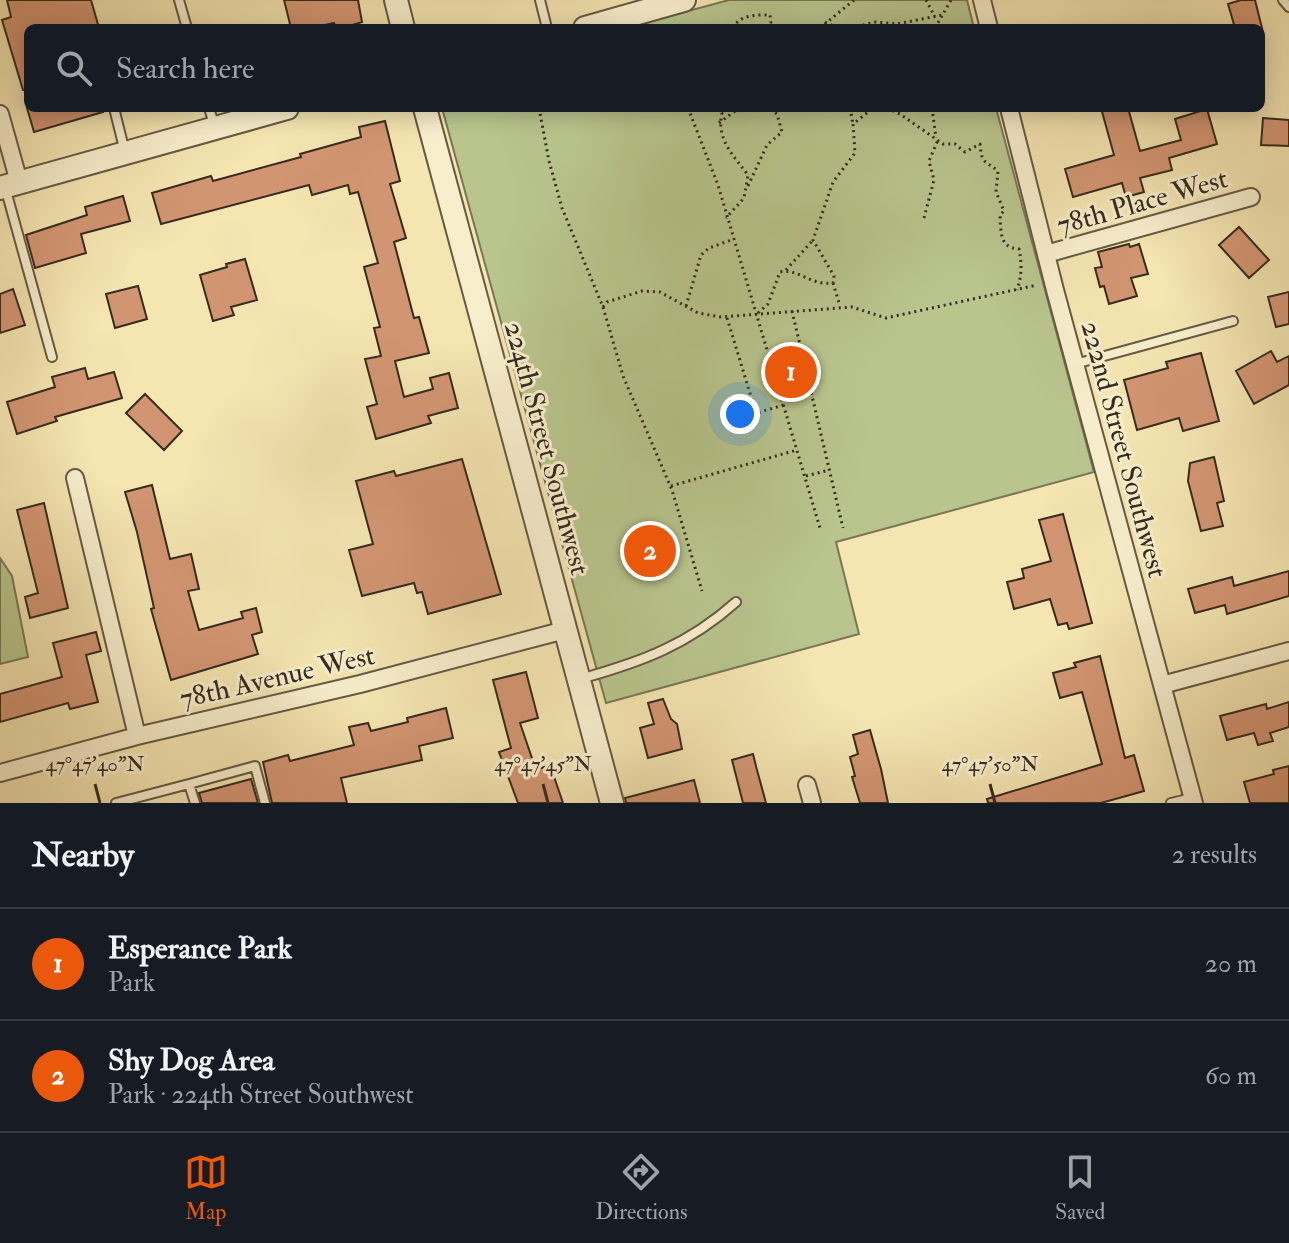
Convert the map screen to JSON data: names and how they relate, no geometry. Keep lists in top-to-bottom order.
{
  "streets": {
    "street": [
      "78th Place West",
      "224th Street Southwest",
      "222nd Street Southwest",
      "78th Avenue West"
    ]
  },
  "crossings": [
    ["78th Place West", "222nd Street Southwest"],
    ["224th Street Southwest", "78th Avenue West"]
  ],
  "page": {
    "search": "Search here",
    "pins": ["1", "2"],
    "heading": ["Nearby", "2 results"],
    "list": [
      {
        "mark": "1",
        "name": "Esperance Park",
        "note": "Park",
        "value": "20 m"
      },
      {
        "mark": "2",
        "name": "Shy Dog Area",
        "note": "Park · 224th Street Southwest",
        "value": "60 m"
      }
    ],
    "nav": ["Map", "Directions", "Saved"]
  },
  "coordinates": ["47°47'40\"N", "47°47'45\"N", "47°47'50\"N"]
}
